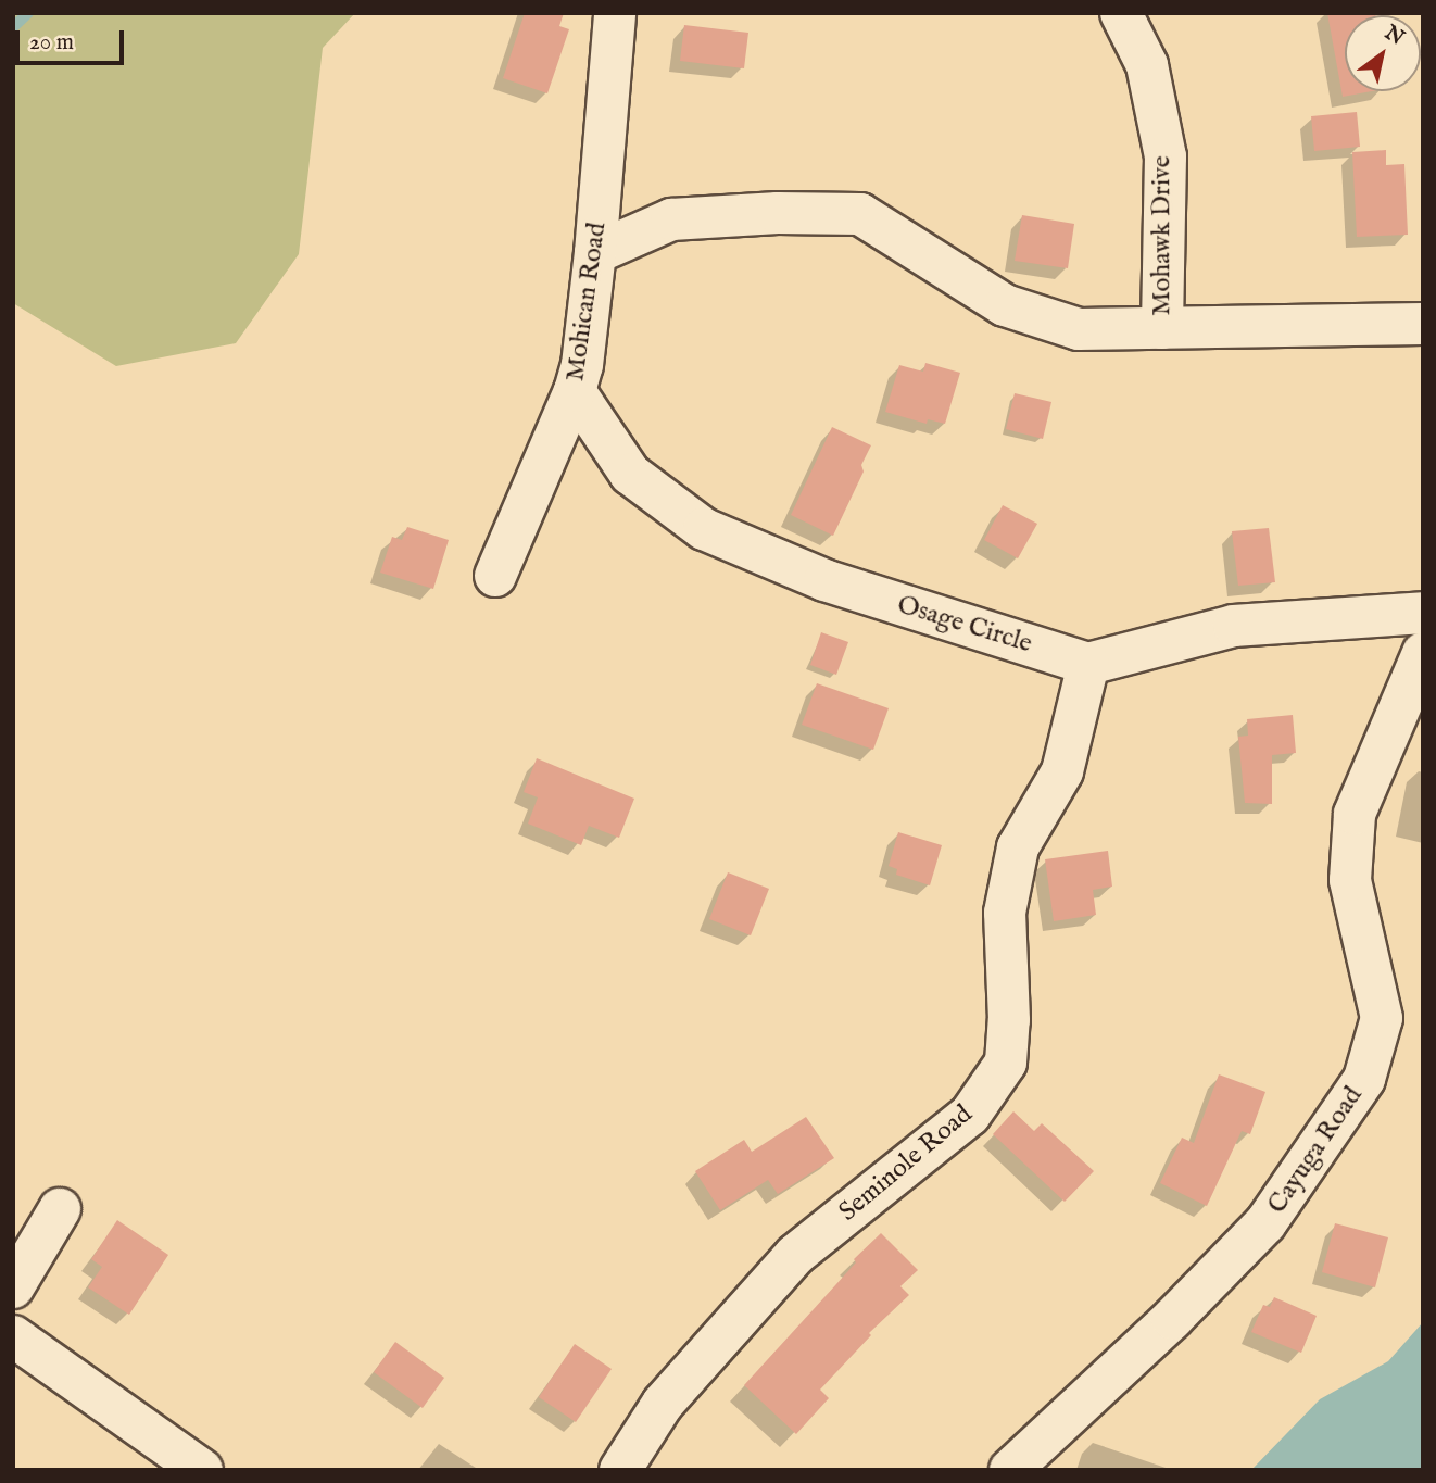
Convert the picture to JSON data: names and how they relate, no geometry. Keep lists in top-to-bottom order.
{
  "streets": {
    "street": [
      "Mohawk Drive",
      "Mohican Road",
      "Osage Circle",
      "Cayuga Road",
      "Seminole Road"
    ]
  },
  "crossings": [
    ["Mohican Road", "Osage Circle"],
    ["Osage Circle", "Seminole Road"]
  ],
  "scale_bar": "20 m",
  "north": "top right"
}
